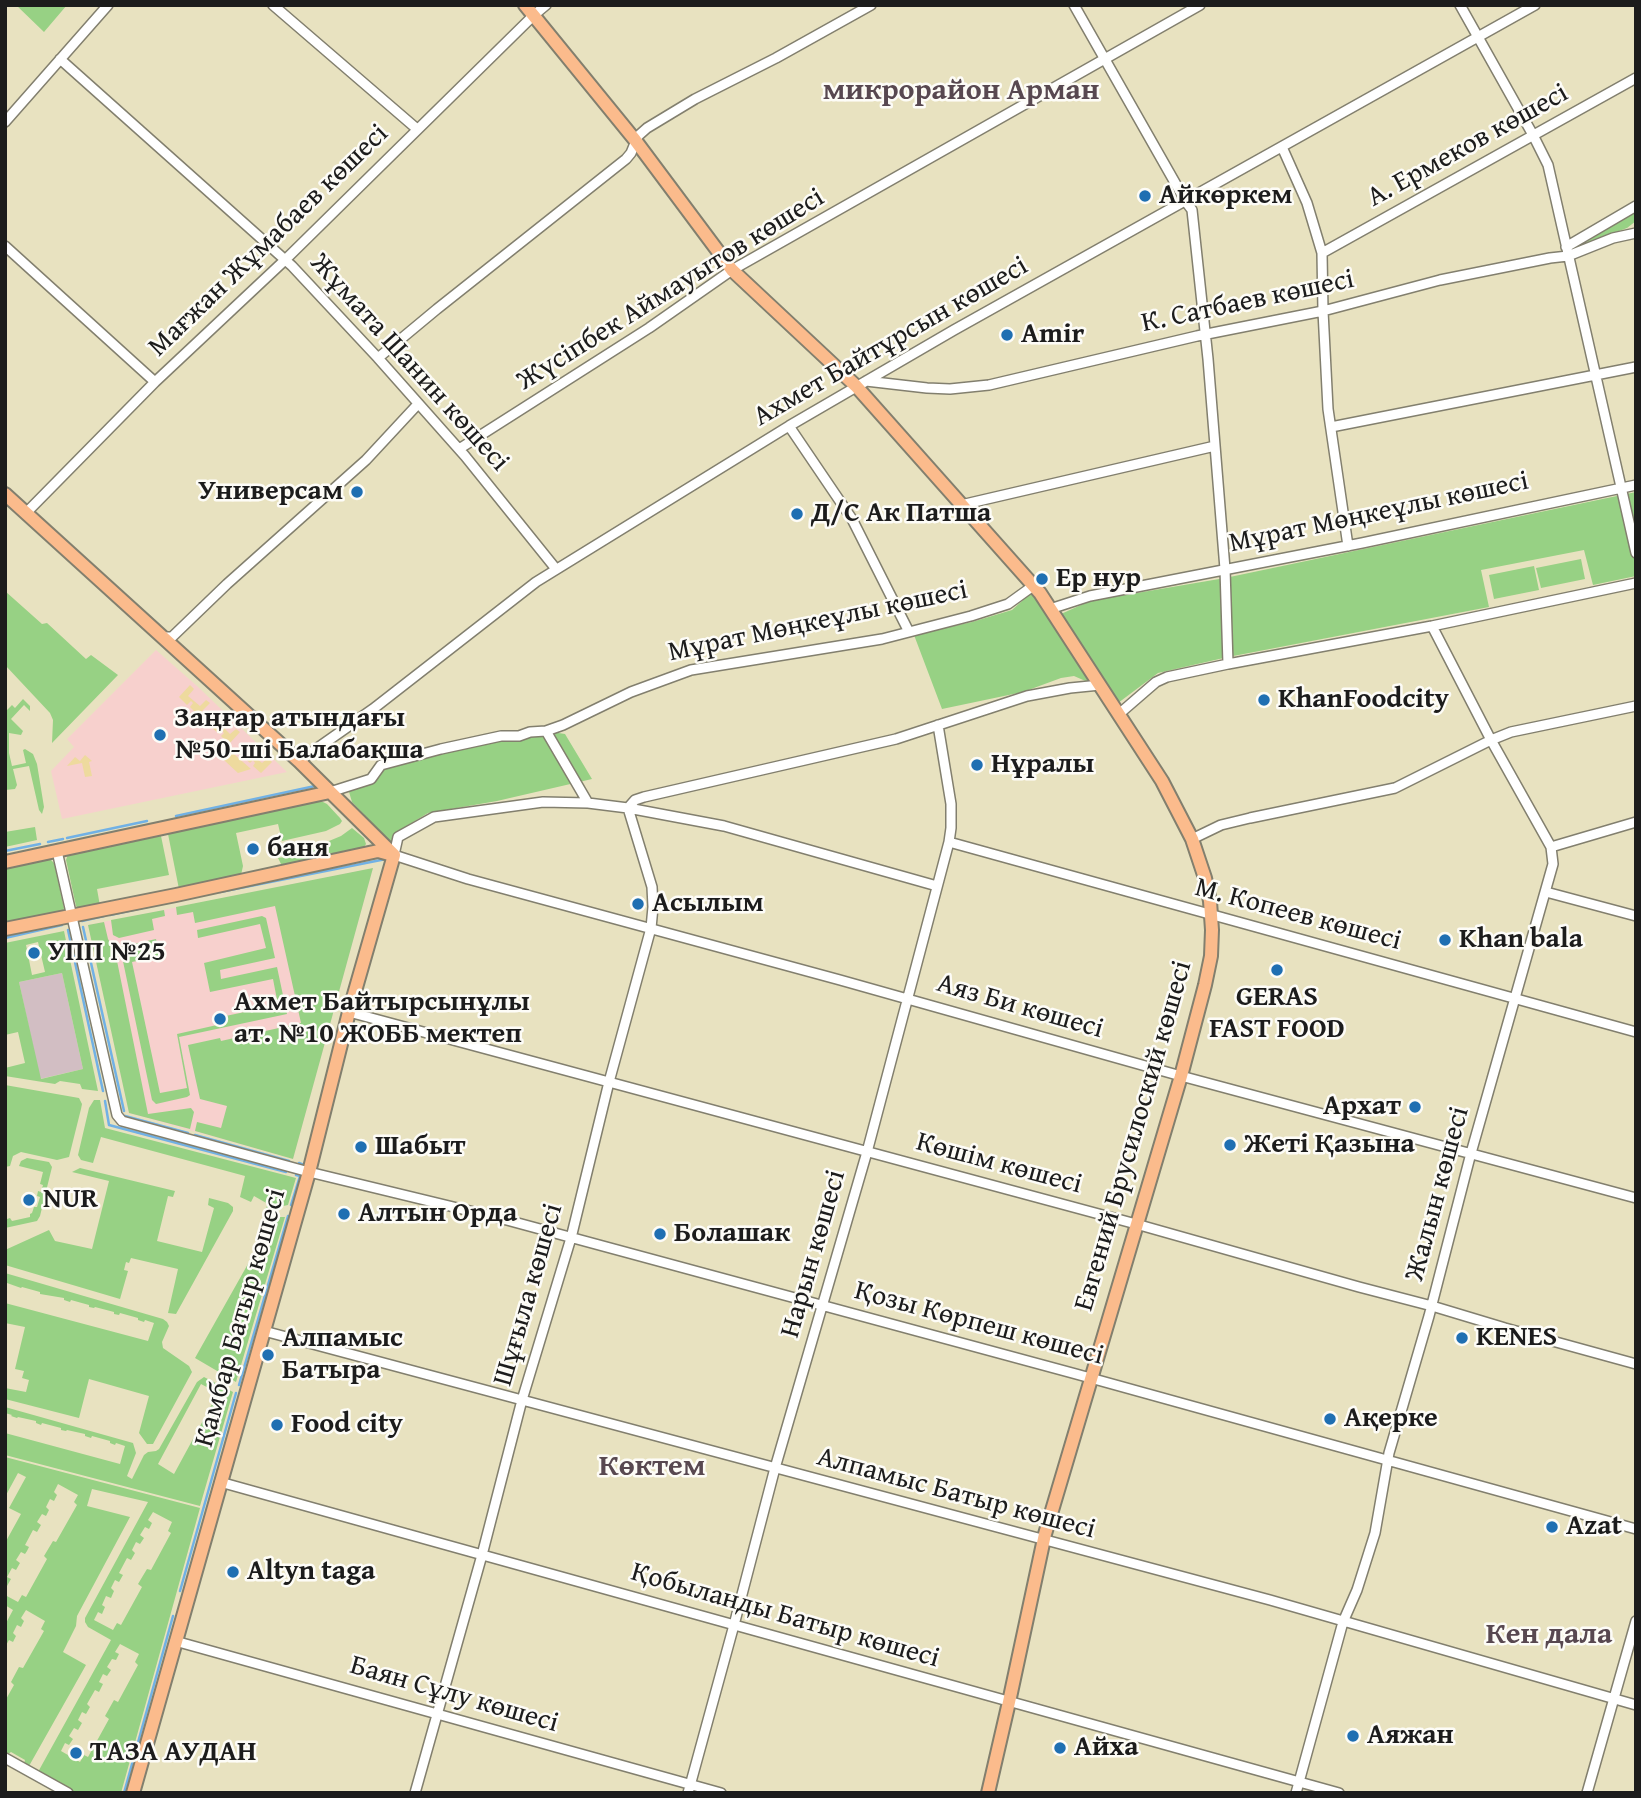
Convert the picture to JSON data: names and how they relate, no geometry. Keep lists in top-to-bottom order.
{
  "streets": {
    "main road": ["Мұрат Мөңкеұлы көшесі", "Евгений Брусилоский көшесі", "Қамбар Батыр көшесі"],
    "street": [
      "А. Ермеков көшесі",
      "Мағжан Жұмабаев көшесі",
      "Жүсіпбек Аймауытов көшесі",
      "К. Сатбаев көшесі",
      "Ахмет Байтұрсын көшесі",
      "Жұмата Шанин көшесі",
      "М. Копеев көшесі",
      "Аяз Би көшесі",
      "Көшім көшесі",
      "Жалын көшесі",
      "Нарын көшесі",
      "Шұғыла көшесі",
      "Қозы Көрпеш көшесі",
      "Алпамыс Батыр көшесі",
      "Қобыланды Батыр көшесі",
      "Баян Сұлу көшесі"
    ]
  },
  "crossings": [
    ["Мағжан Жұмабаев көшесі", "Жұмата Шанин көшесі"],
    ["Мағжан Жұмабаев көшесі", "Евгений Брусилоский көшесі"],
    ["Жүсіпбек Аймауытов көшесі", "Жұмата Шанин көшесі"],
    ["Жүсіпбек Аймауытов көшесі", "Евгений Брусилоский көшесі"],
    ["К. Сатбаев көшесі", "Ахмет Байтұрсын көшесі"],
    ["К. Сатбаев көшесі", "Евгений Брусилоский көшесі"],
    ["Ахмет Байтұрсын көшесі", "Жұмата Шанин көшесі"],
    ["Ахмет Байтұрсын көшесі", "Евгений Брусилоский көшесі"],
    ["Мұрат Мөңкеұлы көшесі", "Евгений Брусилоский көшесі"],
    ["М. Копеев көшесі", "Евгений Брусилоский көшесі"],
    ["М. Копеев көшесі", "Жалын көшесі"],
    ["М. Копеев көшесі", "Нарын көшесі"],
    ["Аяз Би көшесі", "Евгений Брусилоский көшесі"],
    ["Аяз Би көшесі", "Жалын көшесі"],
    ["Аяз Би көшесі", "Нарын көшесі"],
    ["Аяз Би көшесі", "Шұғыла көшесі"],
    ["Аяз Би көшесі", "Қамбар Батыр көшесі"],
    ["Евгений Брусилоский көшесі", "Көшім көшесі"],
    ["Евгений Брусилоский көшесі", "Қозы Көрпеш көшесі"],
    ["Евгений Брусилоский көшесі", "Алпамыс Батыр көшесі"],
    ["Евгений Брусилоский көшесі", "Қобыланды Батыр көшесі"],
    ["Көшім көшесі", "Жалын көшесі"],
    ["Көшім көшесі", "Нарын көшесі"],
    ["Көшім көшесі", "Шұғыла көшесі"],
    ["Көшім көшесі", "Қамбар Батыр көшесі"],
    ["Жалын көшесі", "Қозы Көрпеш көшесі"],
    ["Жалын көшесі", "Алпамыс Батыр көшесі"],
    ["Жалын көшесі", "Қобыланды Батыр көшесі"],
    ["Нарын көшесі", "Қозы Көрпеш көшесі"],
    ["Нарын көшесі", "Алпамыс Батыр көшесі"],
    ["Нарын көшесі", "Қобыланды Батыр көшесі"],
    ["Нарын көшесі", "Баян Сұлу көшесі"],
    ["Шұғыла көшесі", "Қозы Көрпеш көшесі"],
    ["Шұғыла көшесі", "Алпамыс Батыр көшесі"],
    ["Шұғыла көшесі", "Қобыланды Батыр көшесі"],
    ["Шұғыла көшесі", "Баян Сұлу көшесі"],
    ["Қамбар Батыр көшесі", "Қозы Көрпеш көшесі"],
    ["Қамбар Батыр көшесі", "Алпамыс Батыр көшесі"],
    ["Қамбар Батыр көшесі", "Қобыланды Батыр көшесі"],
    ["Қамбар Батыр көшесі", "Баян Сұлу көшесі"]
  ],
  "districts": ["микрорайон Арман", "Көктем", "Кен дала"],
  "places": [
    "Айкөркем",
    "Amir",
    "Универсам",
    "Д/С Ак Патша",
    "Ер нур",
    "KhanFoodcity",
    "Заңғар атындағы №50-ші Балабақша",
    "Нұралы",
    "баня",
    "Асылым",
    "Khan bala",
    "УПП №25",
    "GERAS FAST FOOD",
    "Ахмет Байтырсынұлы ат. №10 ЖОББ мектеп",
    "Архат",
    "Жеті Қазына",
    "Шабыт",
    "NUR",
    "Алтын Орда",
    "Болашак",
    "KENES",
    "Алпамыс Батыра",
    "Ақерке",
    "Food city",
    "Azat",
    "Altyn taga",
    "Аяжан",
    "Айха",
    "ТАЗА АУДАН"
  ]
}
